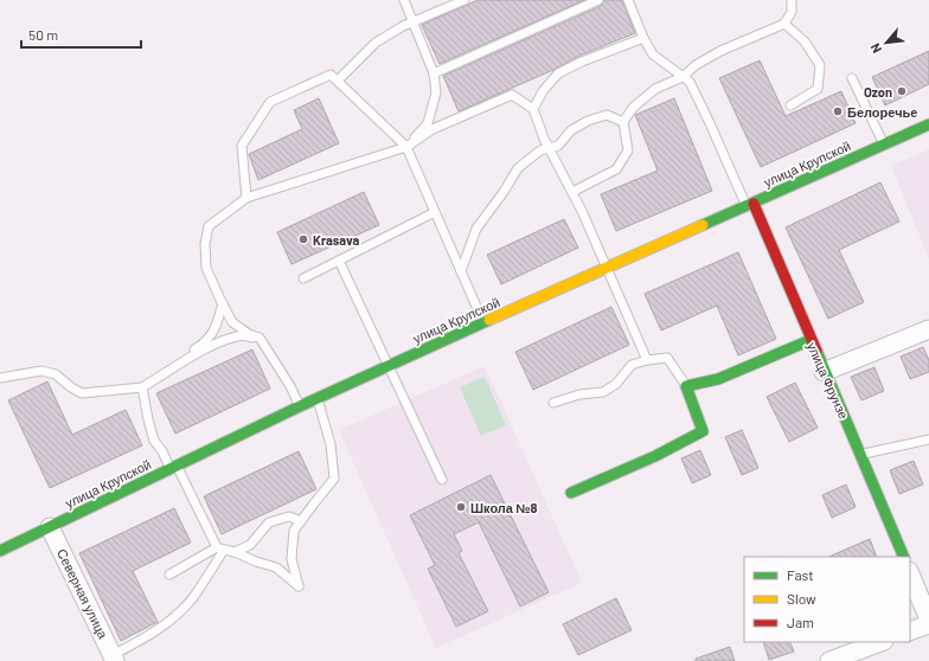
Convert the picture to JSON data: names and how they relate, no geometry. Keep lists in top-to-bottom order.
{
  "streets": {
    "street": ["улица Крупской", "улица Фрунзе", "Северная улица"]
  },
  "crossings": [
    ["улица Крупской", "улица Фрунзе"],
    ["улица Крупской", "Северная улица"]
  ],
  "places": [
    "Ozon",
    "Белоречье",
    "Krasava",
    "Школа №8"
  ],
  "legend": ["Fast", "Slow", "Jam"],
  "scale_bar": "50 m",
  "north": "bottom left"
}
